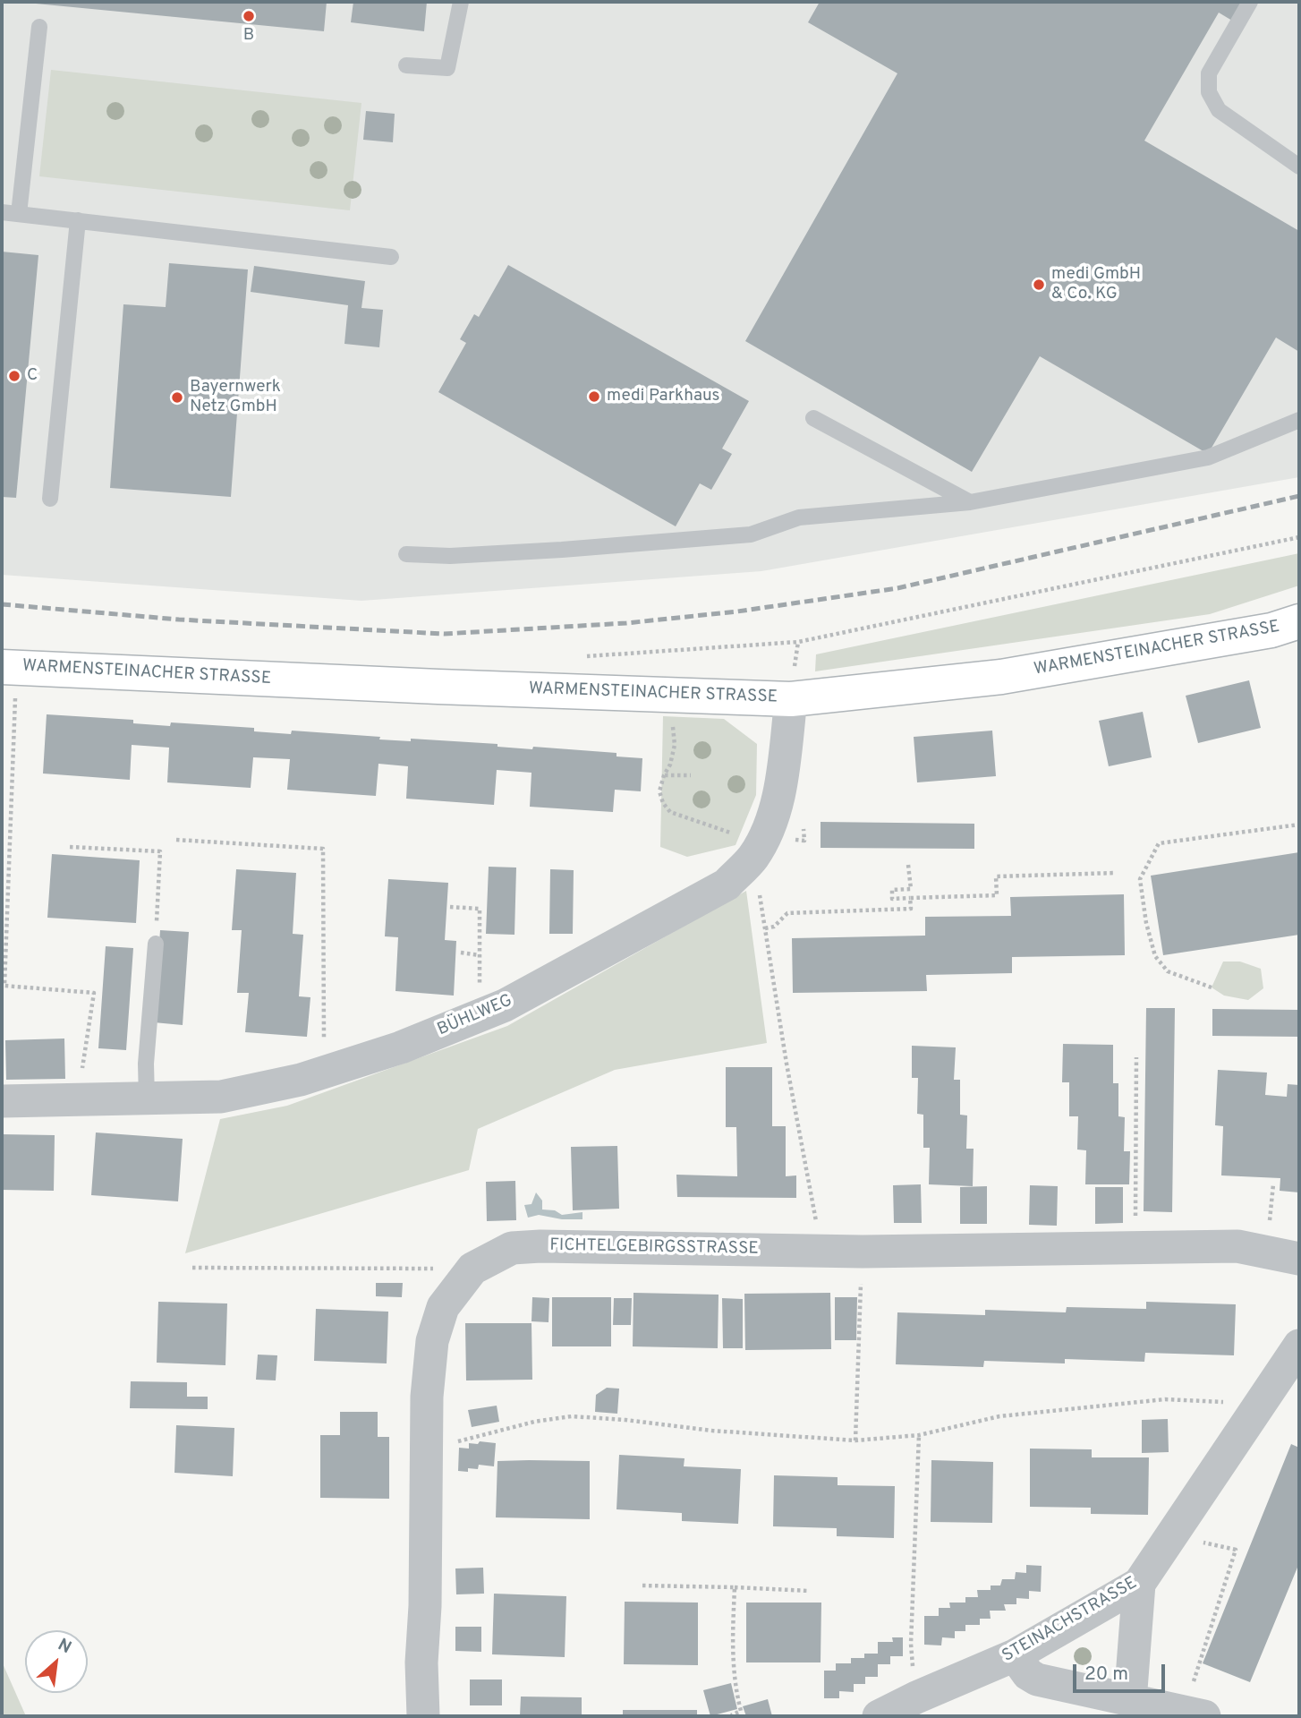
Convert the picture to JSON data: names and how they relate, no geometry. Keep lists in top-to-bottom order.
{
  "streets": {
    "street": [
      "WARMENSTEINACHER STRASSE",
      "BÜHLWEG",
      "FICHTELGEBIRGSSTRASSE",
      "STEINACHSTRASSE"
    ]
  },
  "crossings": [
    ["WARMENSTEINACHER STRASSE", "BÜHLWEG"]
  ],
  "places": [
    "B",
    "medi GmbH & Co. KG",
    "C",
    "medi Parkhaus",
    "Bayernwerk Netz GmbH"
  ],
  "scale_bar": "20 m",
  "north": "top right"
}
